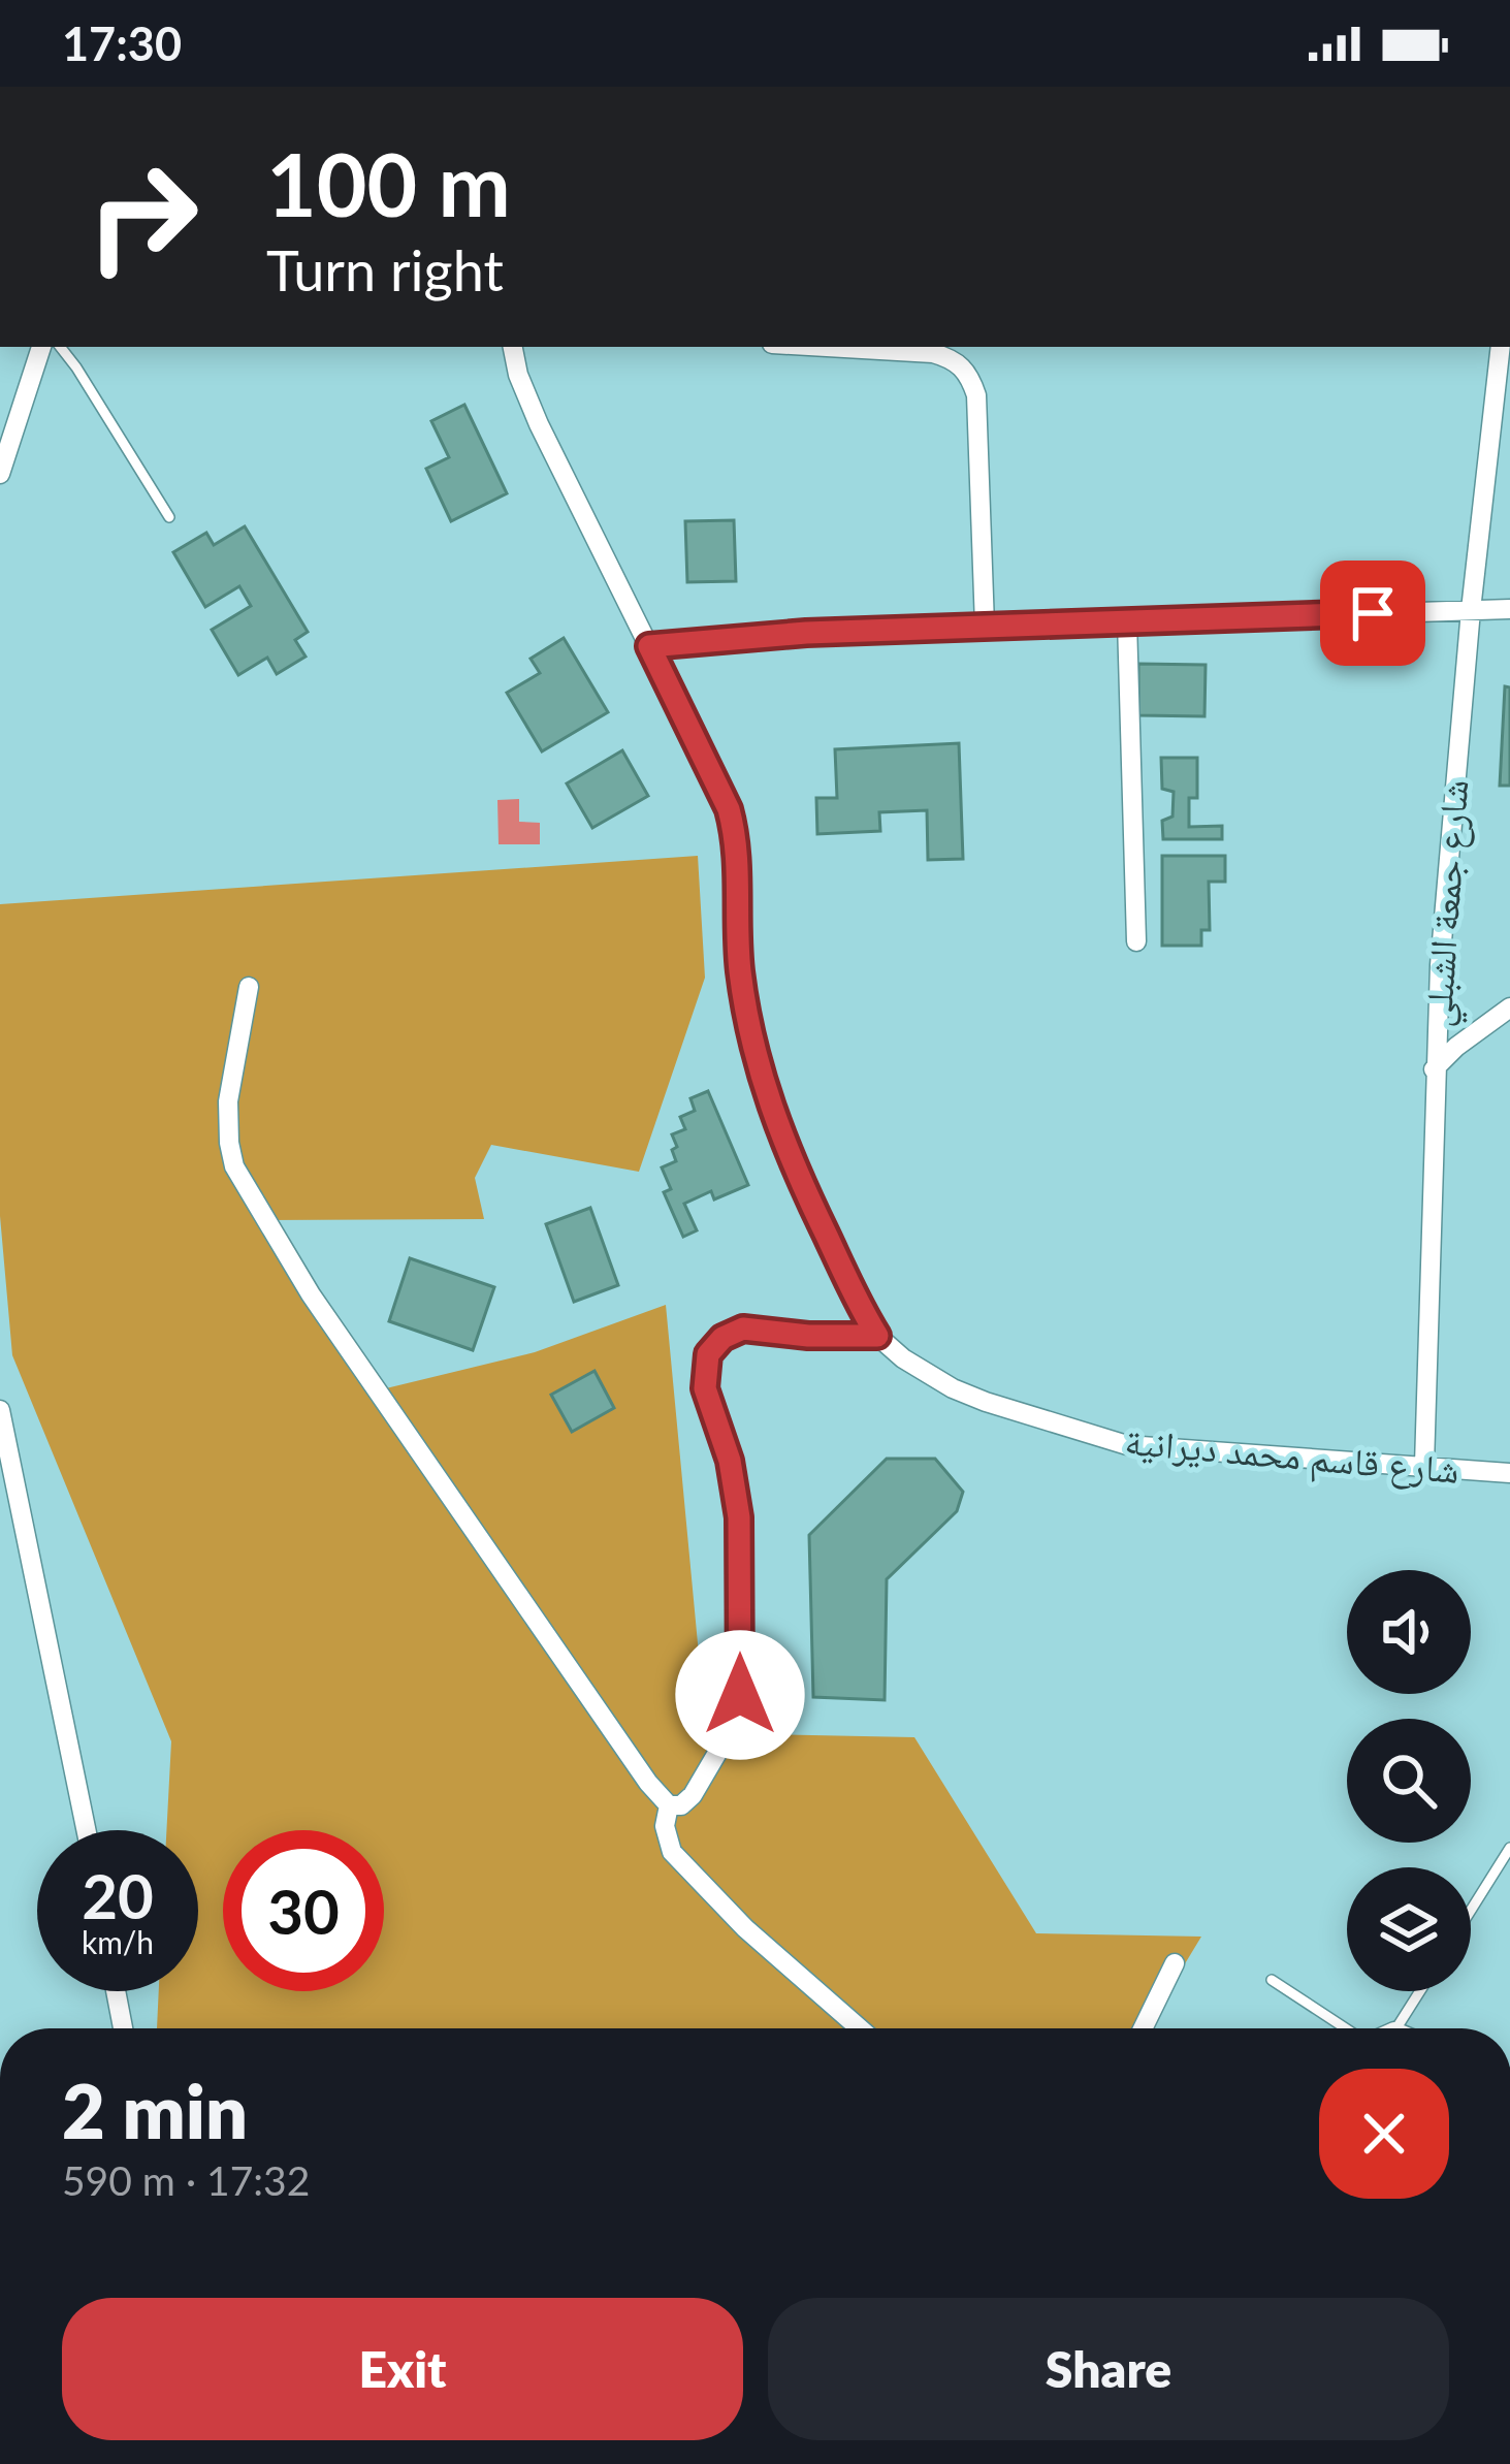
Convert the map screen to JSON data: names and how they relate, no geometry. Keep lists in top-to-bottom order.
{
  "streets": {
    "street": ["شارع جمعة الشبلي", "شارع قاسم محمد ديرانية"]
  },
  "crossings": [
    ["شارع جمعة الشبلي", "شارع قاسم محمد ديرانية"]
  ],
  "page": {
    "status": "17:30",
    "turn": ["100 m", "Turn right"],
    "speed": "20 km/h",
    "limit": "30",
    "heading": ["2 min", "590 m · 17:32"],
    "buttons": ["Exit", "Share"]
  }
}
